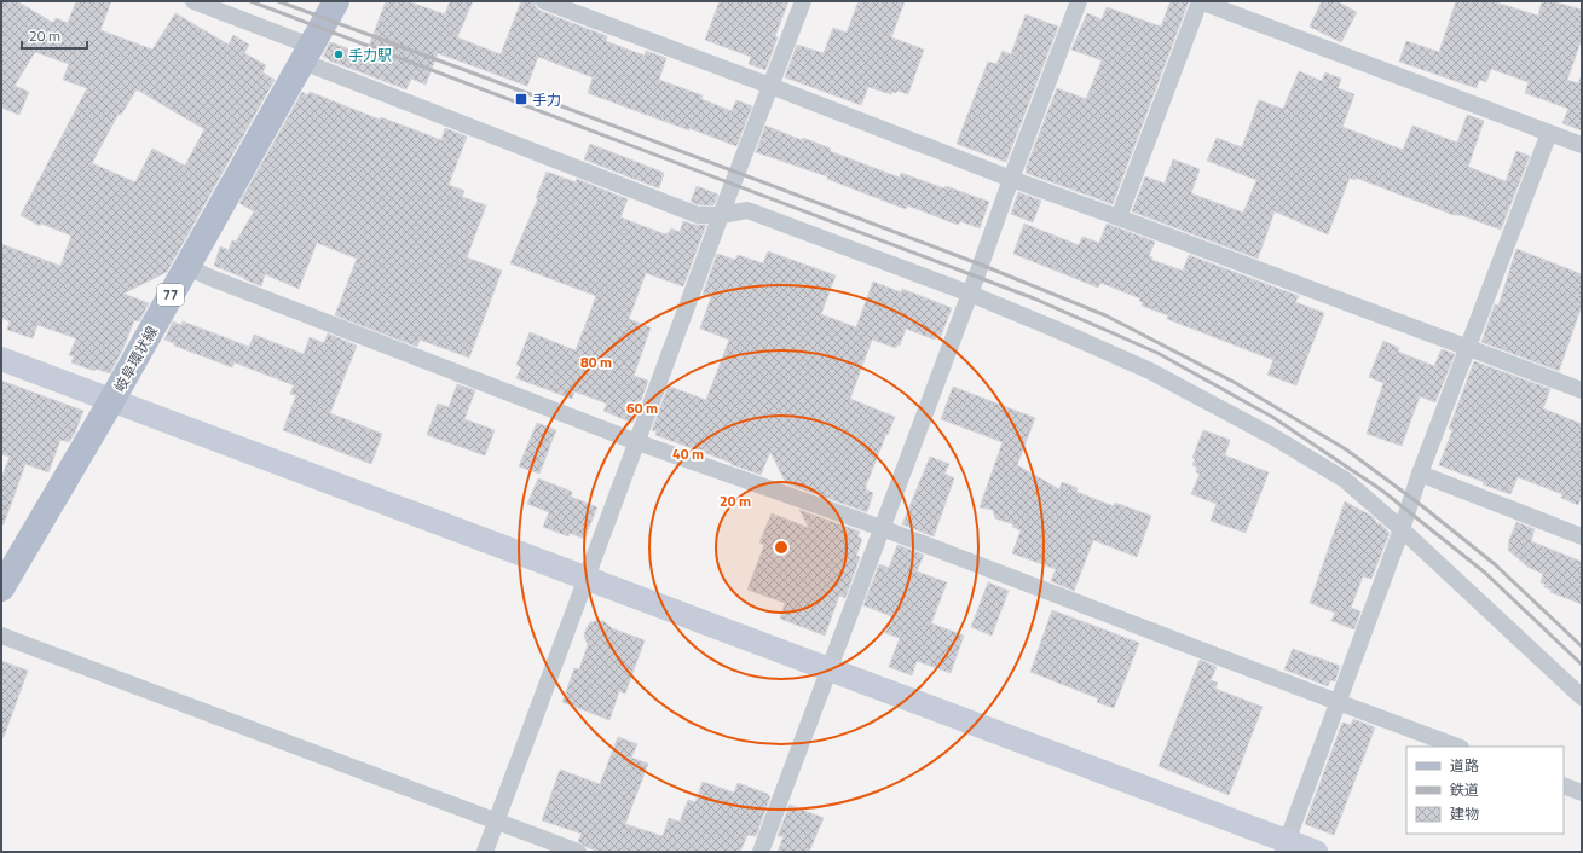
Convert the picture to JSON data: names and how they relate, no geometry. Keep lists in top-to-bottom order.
{
  "streets": {
    "main road": ["77", "岐阜環状線"]
  },
  "places": {
    "other": ["手力駅"],
    "transit": ["手力"]
  },
  "legend": ["道路", "鉄道", "建物"],
  "scale_bar": "20 m",
  "rings": [
    "80 m",
    "60 m",
    "40 m",
    "20 m"
  ]
}
